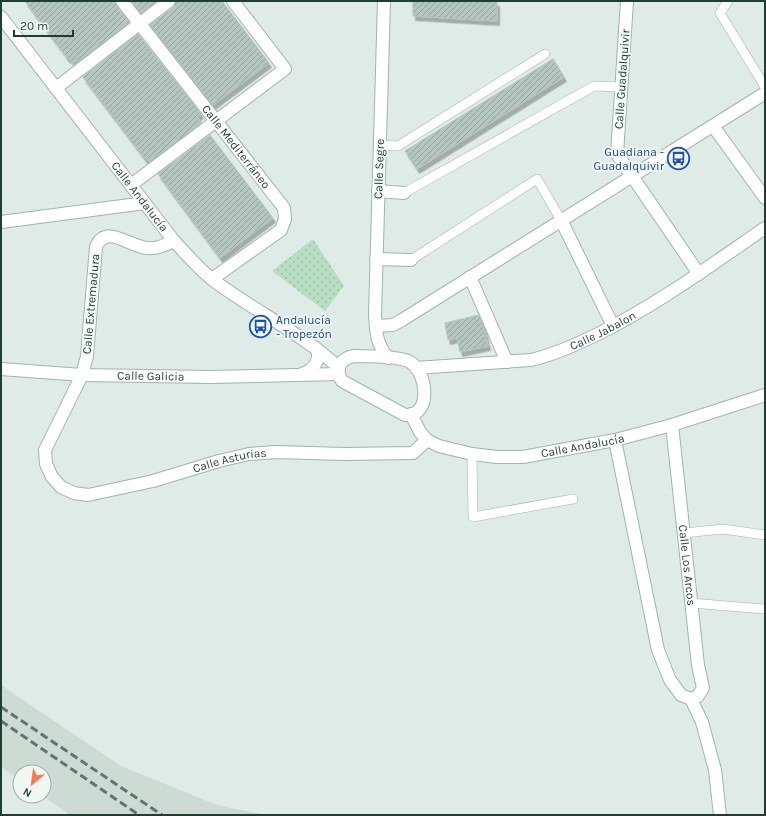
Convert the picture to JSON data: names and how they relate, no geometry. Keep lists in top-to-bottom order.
{
  "streets": {
    "street": [
      "Calle Guadalquivir",
      "Calle Mediterráneo",
      "Calle Segre",
      "Calle Andalucía",
      "Calle Extremadura",
      "Calle Jabalon",
      "Calle Galicia",
      "Calle Asturias",
      "Calle Los Arcos"
    ]
  },
  "crossings": [
    ["Calle Guadalquivir", "Calle Jabalon"],
    ["Calle Mediterráneo", "Calle Andalucía"],
    ["Calle Segre", "Calle Andalucía"],
    ["Calle Andalucía", "Calle Extremadura"],
    ["Calle Andalucía", "Calle Jabalon"],
    ["Calle Andalucía", "Calle Galicia"],
    ["Calle Andalucía", "Calle Asturias"],
    ["Calle Andalucía", "Calle Los Arcos"],
    ["Calle Extremadura", "Calle Galicia"],
    ["Calle Extremadura", "Calle Asturias"]
  ],
  "places": {
    "bus stop": ["Guadiana - Guadalquivir", "Andalucía - Tropezón"]
  },
  "scale_bar": "20 m",
  "north": "bottom left"
}
